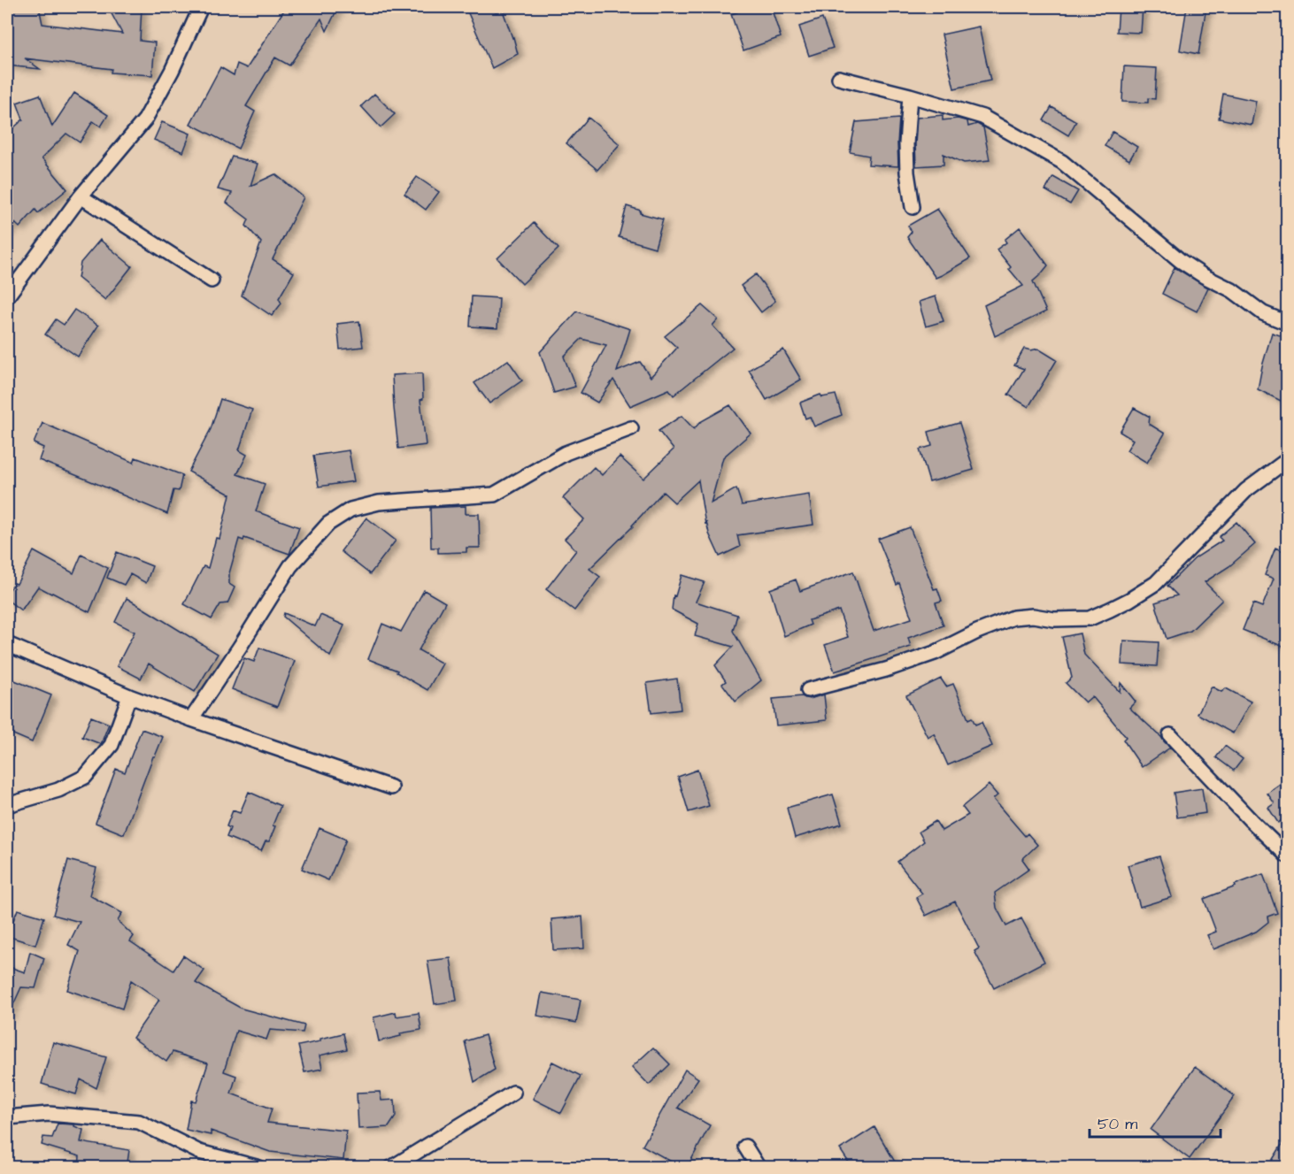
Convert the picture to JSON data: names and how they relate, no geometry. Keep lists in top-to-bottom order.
{
  "scale_bar": "50 m"
}
